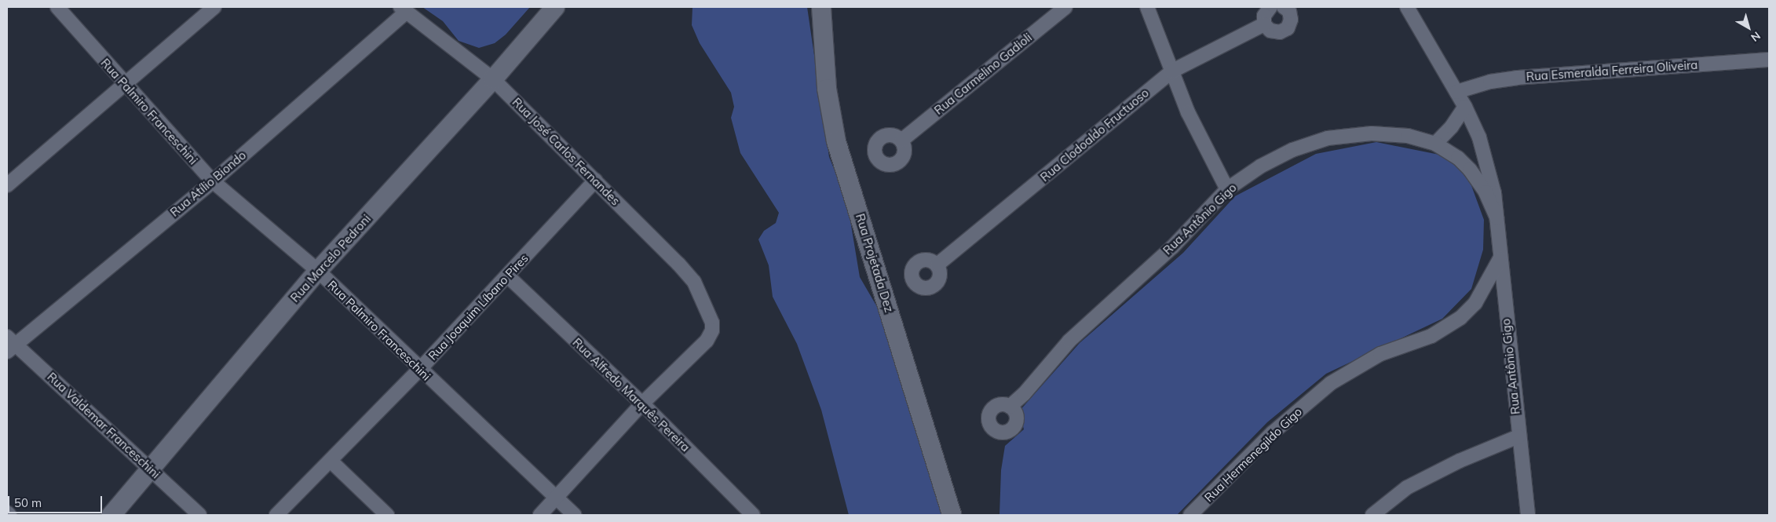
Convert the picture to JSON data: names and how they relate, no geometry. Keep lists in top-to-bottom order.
{
  "streets": {
    "street": [
      "Rua Esmeralda Ferreira Oliveira",
      "Rua Carmelino Gadioli",
      "Rua Palmiro Franceschini",
      "Rua Clodoaldo Fructuoso",
      "Rua José Carlos Fernandes",
      "Rua Atílio Biondo",
      "Rua Antônio Gigo",
      "Rua Marcelo Pedroni",
      "Rua Projetada Dez",
      "Rua Joaquim Líbano Pires",
      "Rua Alfredo Marquês Pereira",
      "Rua Valdemar Franceschini",
      "Rua Hermenegildo Gigo"
    ]
  },
  "crossings": [
    ["Rua Esmeralda Ferreira Oliveira", "Rua Antônio Gigo"],
    ["Rua Palmiro Franceschini", "Rua Atílio Biondo"],
    ["Rua Palmiro Franceschini", "Rua Marcelo Pedroni"],
    ["Rua Palmiro Franceschini", "Rua Joaquim Líbano Pires"],
    ["Rua José Carlos Fernandes", "Rua Atílio Biondo"],
    ["Rua José Carlos Fernandes", "Rua Marcelo Pedroni"],
    ["Rua José Carlos Fernandes", "Rua Joaquim Líbano Pires"],
    ["Rua José Carlos Fernandes", "Rua Alfredo Marquês Pereira"],
    ["Rua Atílio Biondo", "Rua Valdemar Franceschini"],
    ["Rua Antônio Gigo", "Rua Hermenegildo Gigo"],
    ["Rua Marcelo Pedroni", "Rua Valdemar Franceschini"],
    ["Rua Joaquim Líbano Pires", "Rua Alfredo Marquês Pereira"]
  ],
  "scale_bar": "50 m",
  "north": "bottom right"
}
